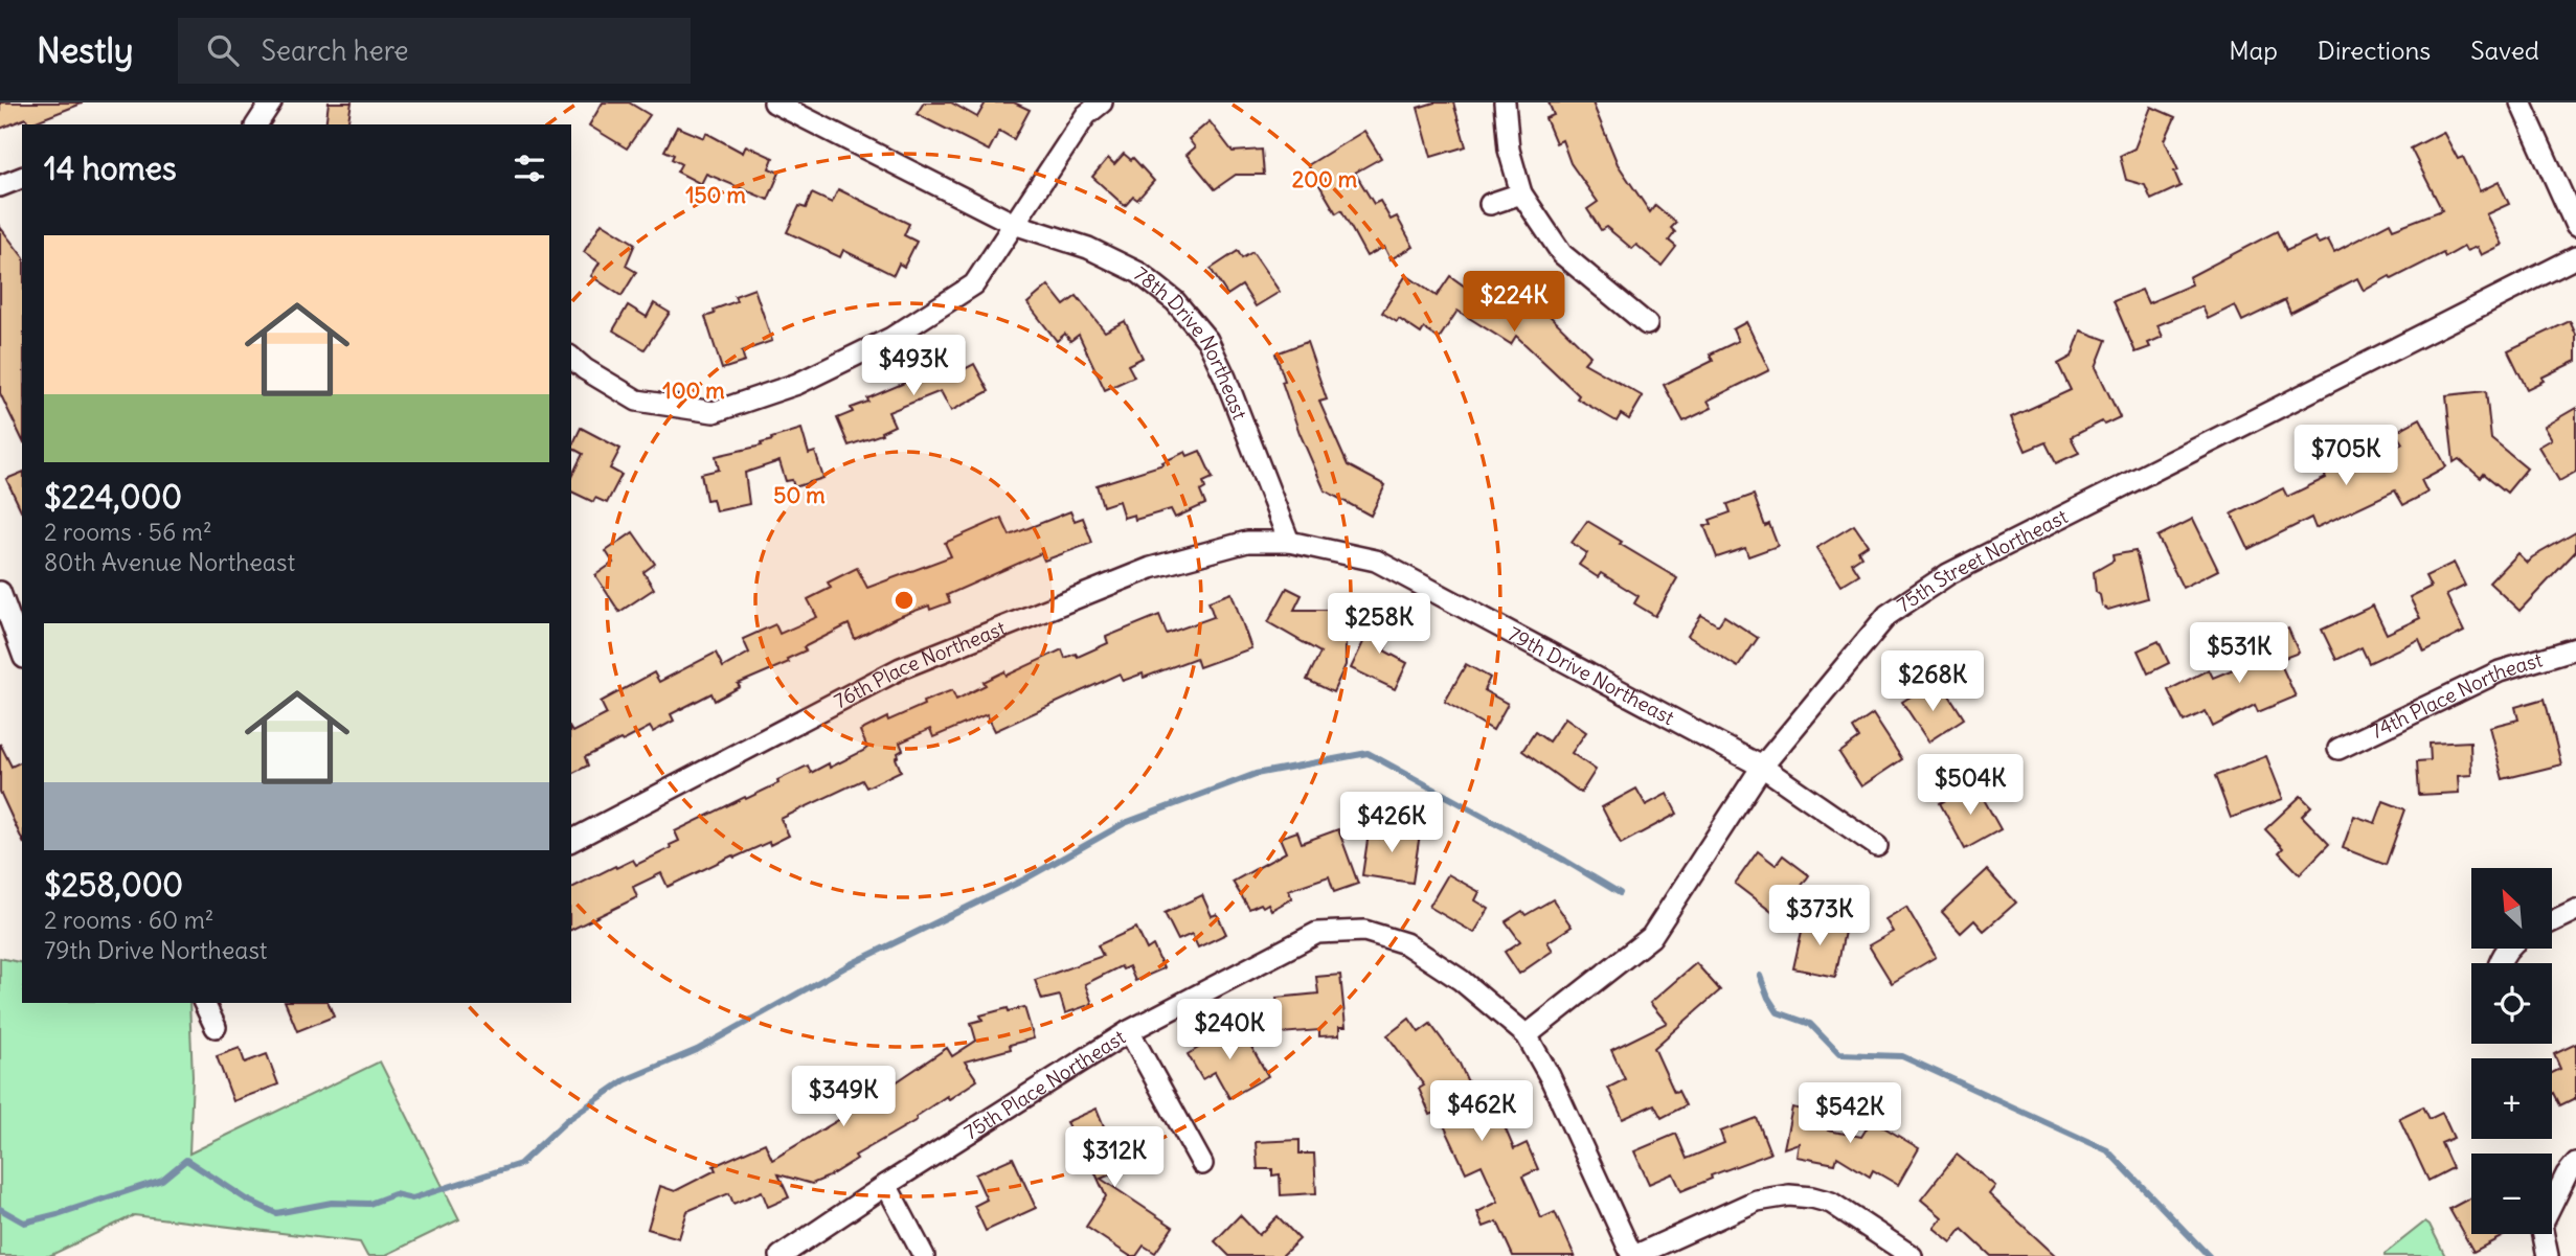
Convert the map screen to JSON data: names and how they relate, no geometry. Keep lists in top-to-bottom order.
{
  "streets": {
    "street": [
      "78th Drive Northeast",
      "75th Street Northeast",
      "76th Place Northeast",
      "79th Drive Northeast",
      "74th Place Northeast",
      "75th Place Northeast"
    ]
  },
  "crossings": [
    ["78th Drive Northeast", "76th Place Northeast"],
    ["78th Drive Northeast", "79th Drive Northeast"],
    ["75th Street Northeast", "79th Drive Northeast"],
    ["75th Street Northeast", "75th Place Northeast"],
    ["76th Place Northeast", "79th Drive Northeast"]
  ],
  "north": "top left",
  "page": {
    "header": "Nestly",
    "search": "Search here",
    "nav": ["Map", "Directions", "Saved"],
    "heading": "14 homes",
    "list": [
      {
        "name": "$224,000",
        "note": "2 rooms · 56 m² · 80th Avenue Northeast"
      },
      {
        "name": "$258,000",
        "note": "2 rooms · 60 m² · 79th Drive Northeast"
      }
    ],
    "price": [
      "$224K",
      "$493K",
      "$705K",
      "$258K",
      "$531K",
      "$268K",
      "$504K",
      "$426K",
      "$373K",
      "$240K",
      "$349K",
      "$462K",
      "$542K",
      "$312K"
    ],
    "map_buttons": ["+", "−"]
  },
  "rings": [
    "200 m",
    "150 m",
    "100 m",
    "50 m"
  ]
}
